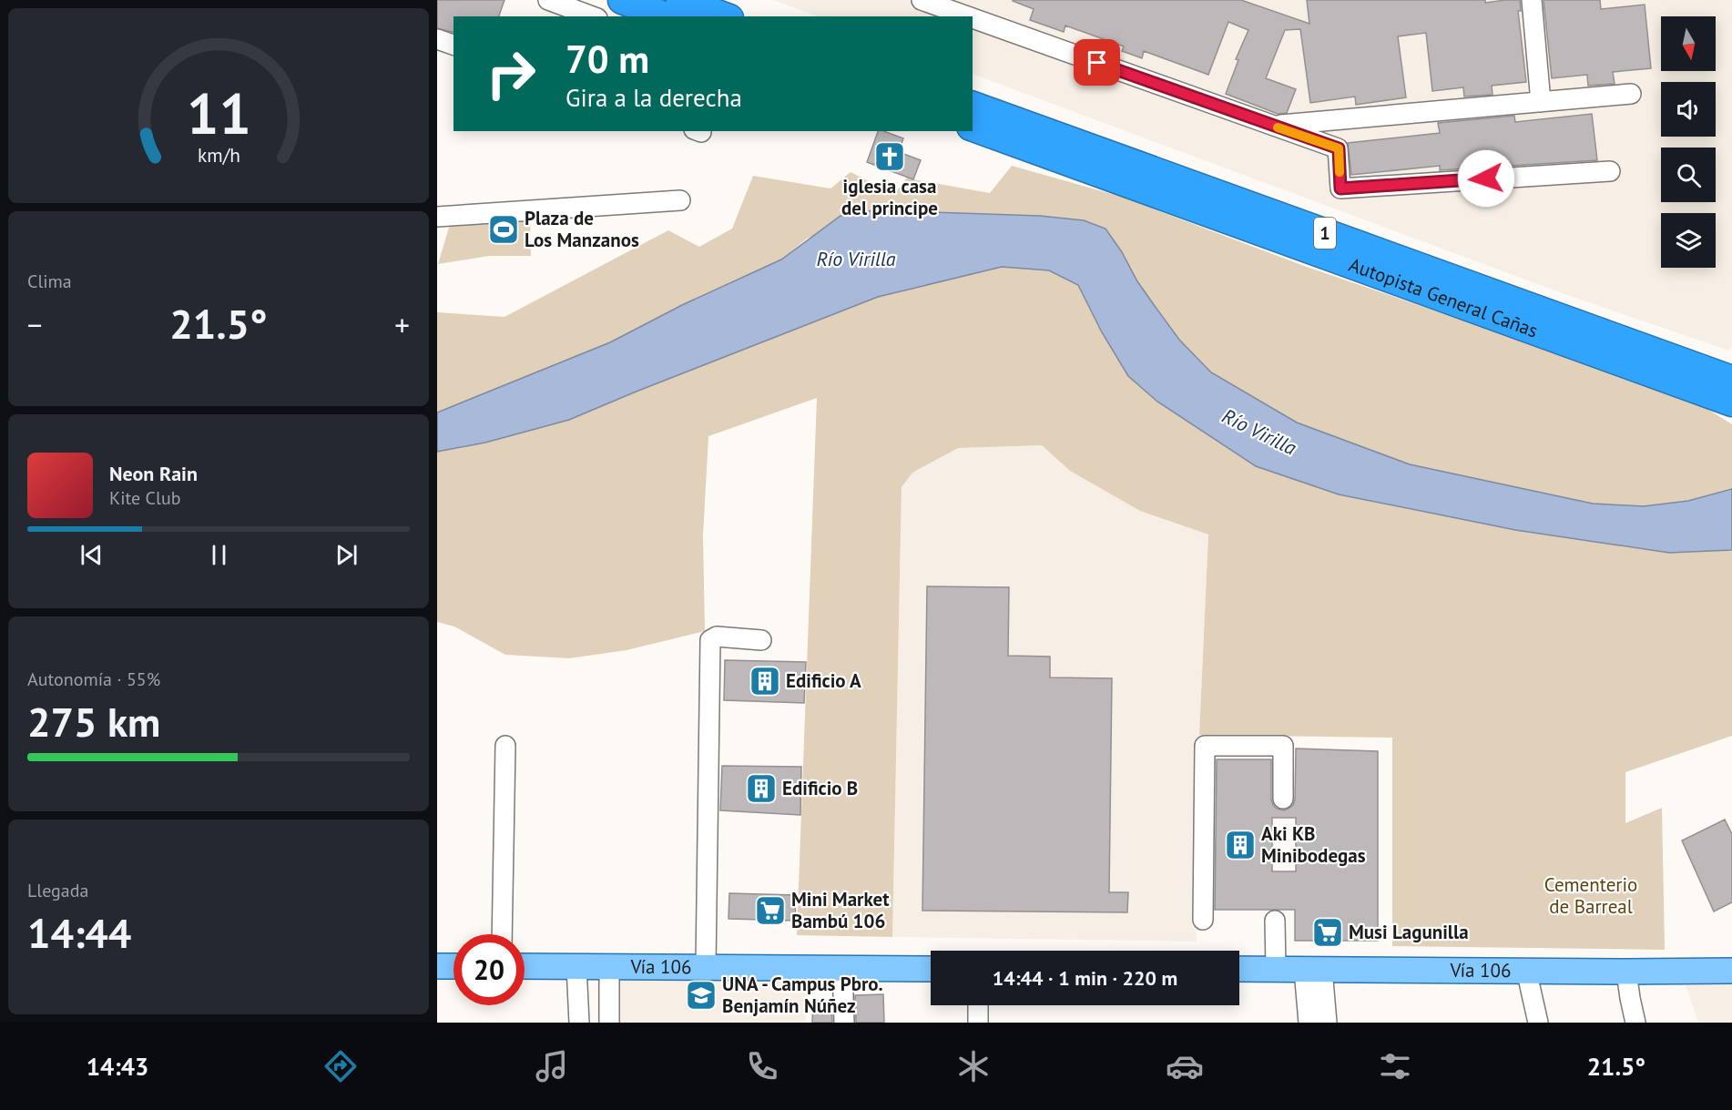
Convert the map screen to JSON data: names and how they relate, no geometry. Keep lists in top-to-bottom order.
{
  "streets": {
    "highway": ["1", "Autopista General Cañas"],
    "main road": ["Vía 106"]
  },
  "water": ["Río Virilla"],
  "parks": ["Cementerio de Barreal"],
  "places": {
    "church": ["iglesia casa del principe"],
    "sports": ["Plaza de Los Manzanos"],
    "building": ["Edificio A", "Edificio B", "Aki KB Minibodegas"],
    "supermarket": ["Mini Market Bambú 106", "Musi Lagunilla"],
    "school or university": ["UNA - Campus Pbro. Benjamín Núñez"]
  },
  "north": "bottom",
  "page": {
    "turn": ["70 m", "Gira a la derecha"],
    "tile": [
      "Clima",
      ["Autonomía · 55%", "275 km"],
      ["Llegada", "14:44"]
    ],
    "heat": ["−", "21.5°", "+"],
    "song": ["Neon Rain", "Kite Club"],
    "limit": "20",
    "trip": "14:44 · 1 min · 220 m",
    "tabs": ["14:43", "21.5°"],
    "gauge": ["11", "km/h"]
  }
}
